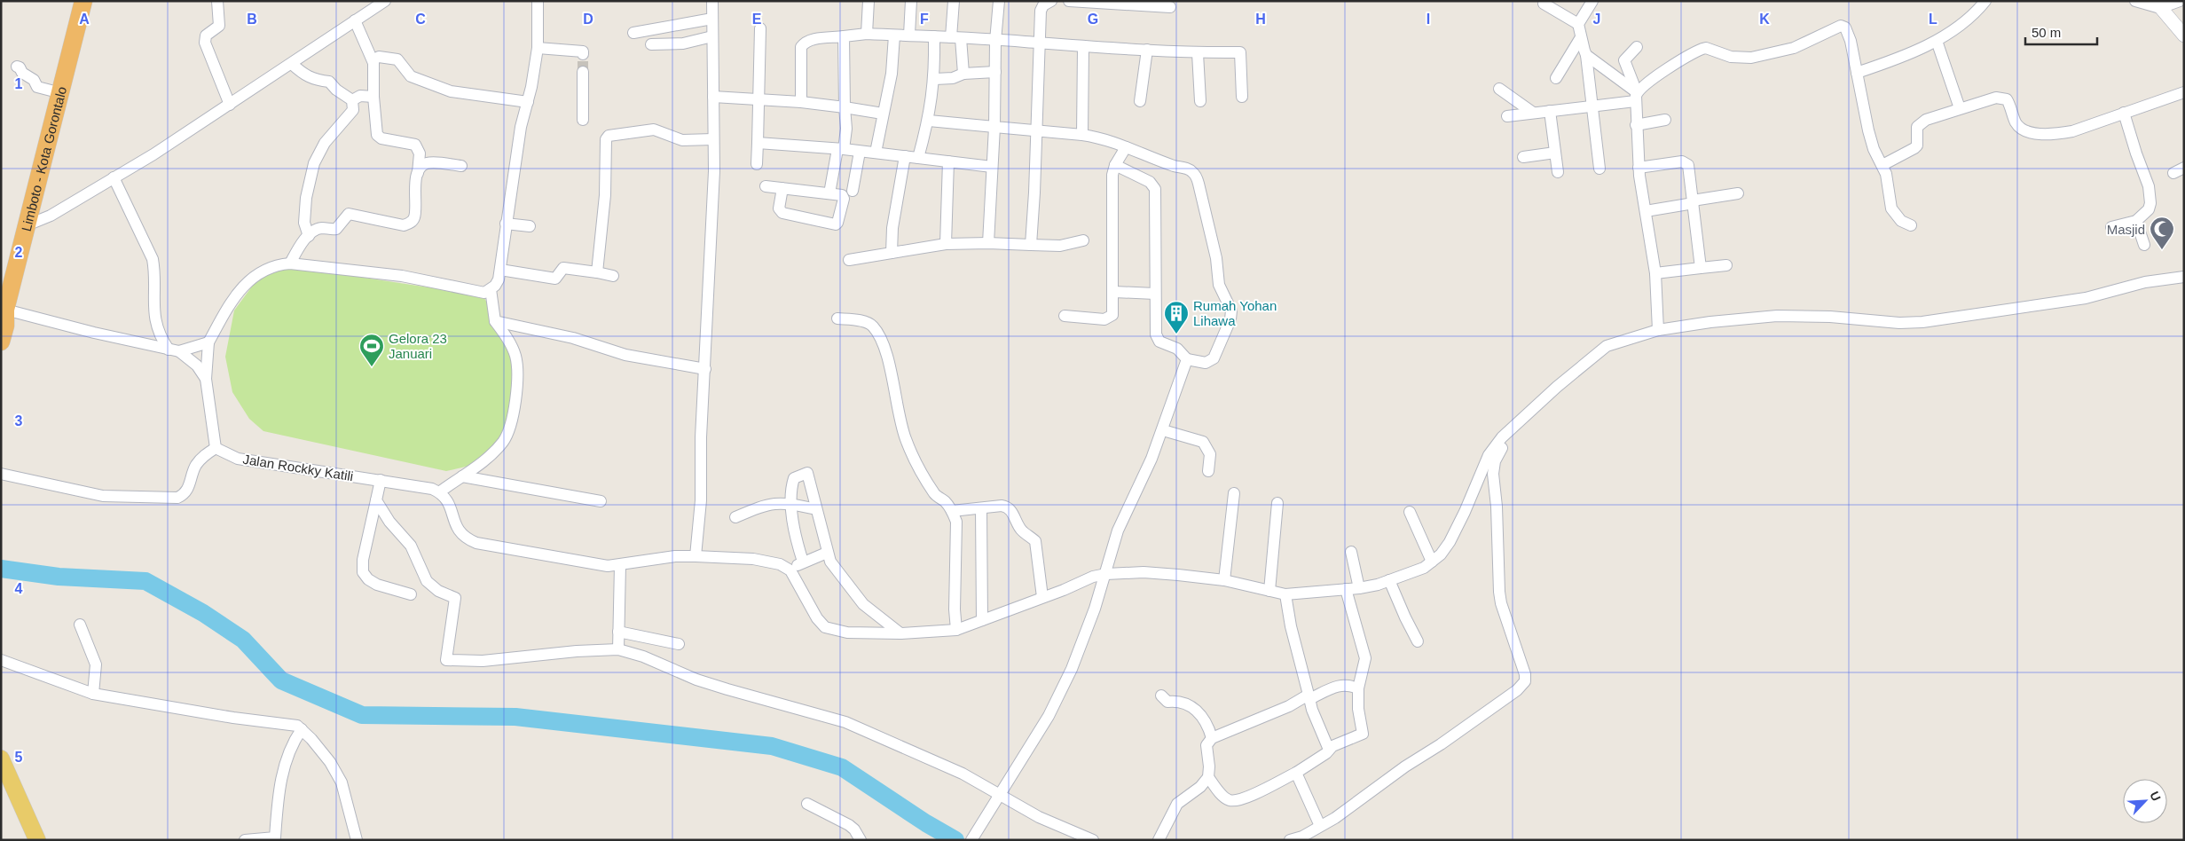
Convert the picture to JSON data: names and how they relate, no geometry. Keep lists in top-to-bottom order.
{
  "streets": {
    "highway": ["Limboto - Kota Gorontalo"],
    "street": ["Jalan Rockky Katili"]
  },
  "places": {
    "mosque": ["Masjid"],
    "building": ["Rumah Yohan Lihawa"],
    "sports": ["Gelora 23 Januari"]
  },
  "scale_bar": "50 m",
  "north": "top right",
  "grid": {
    "columns": [
      "A",
      "B",
      "C",
      "D",
      "E",
      "F",
      "G",
      "H",
      "I",
      "J",
      "K",
      "L"
    ],
    "rows": [
      "1",
      "2",
      "3",
      "4",
      "5"
    ]
  }
}
